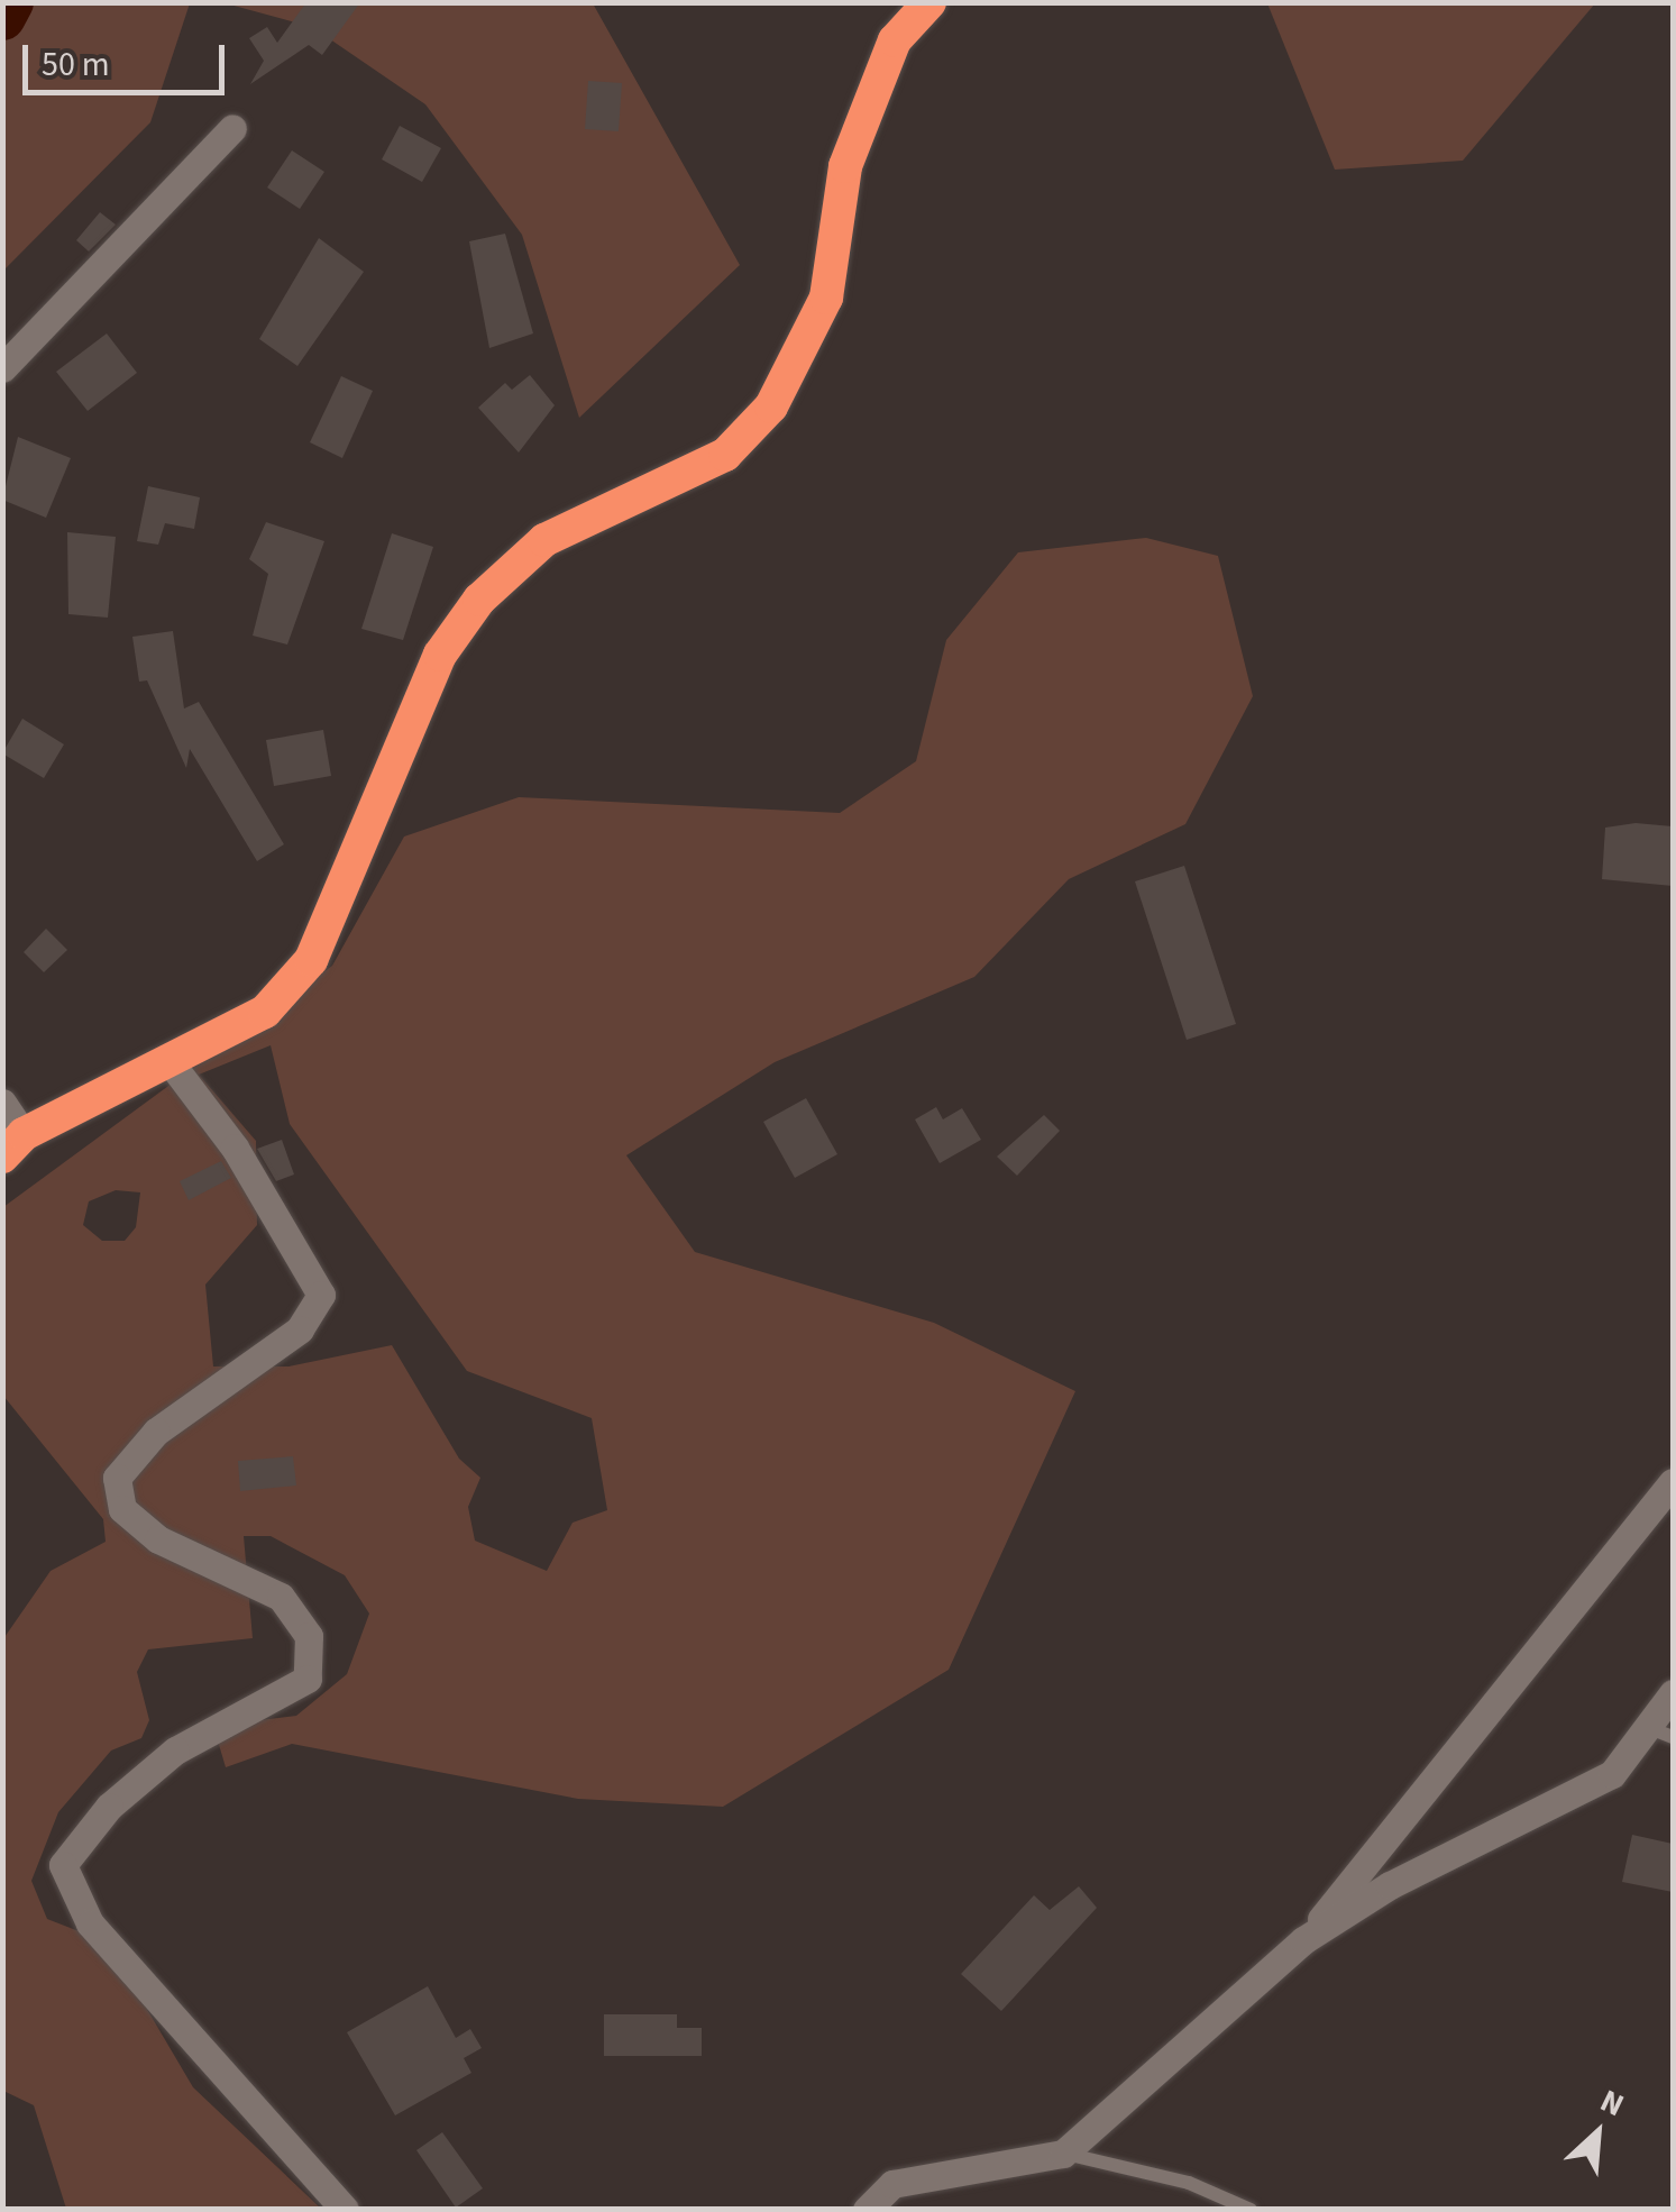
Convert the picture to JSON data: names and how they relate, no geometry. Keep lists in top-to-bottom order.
{
  "scale_bar": "50 m",
  "north": "top right"
}
